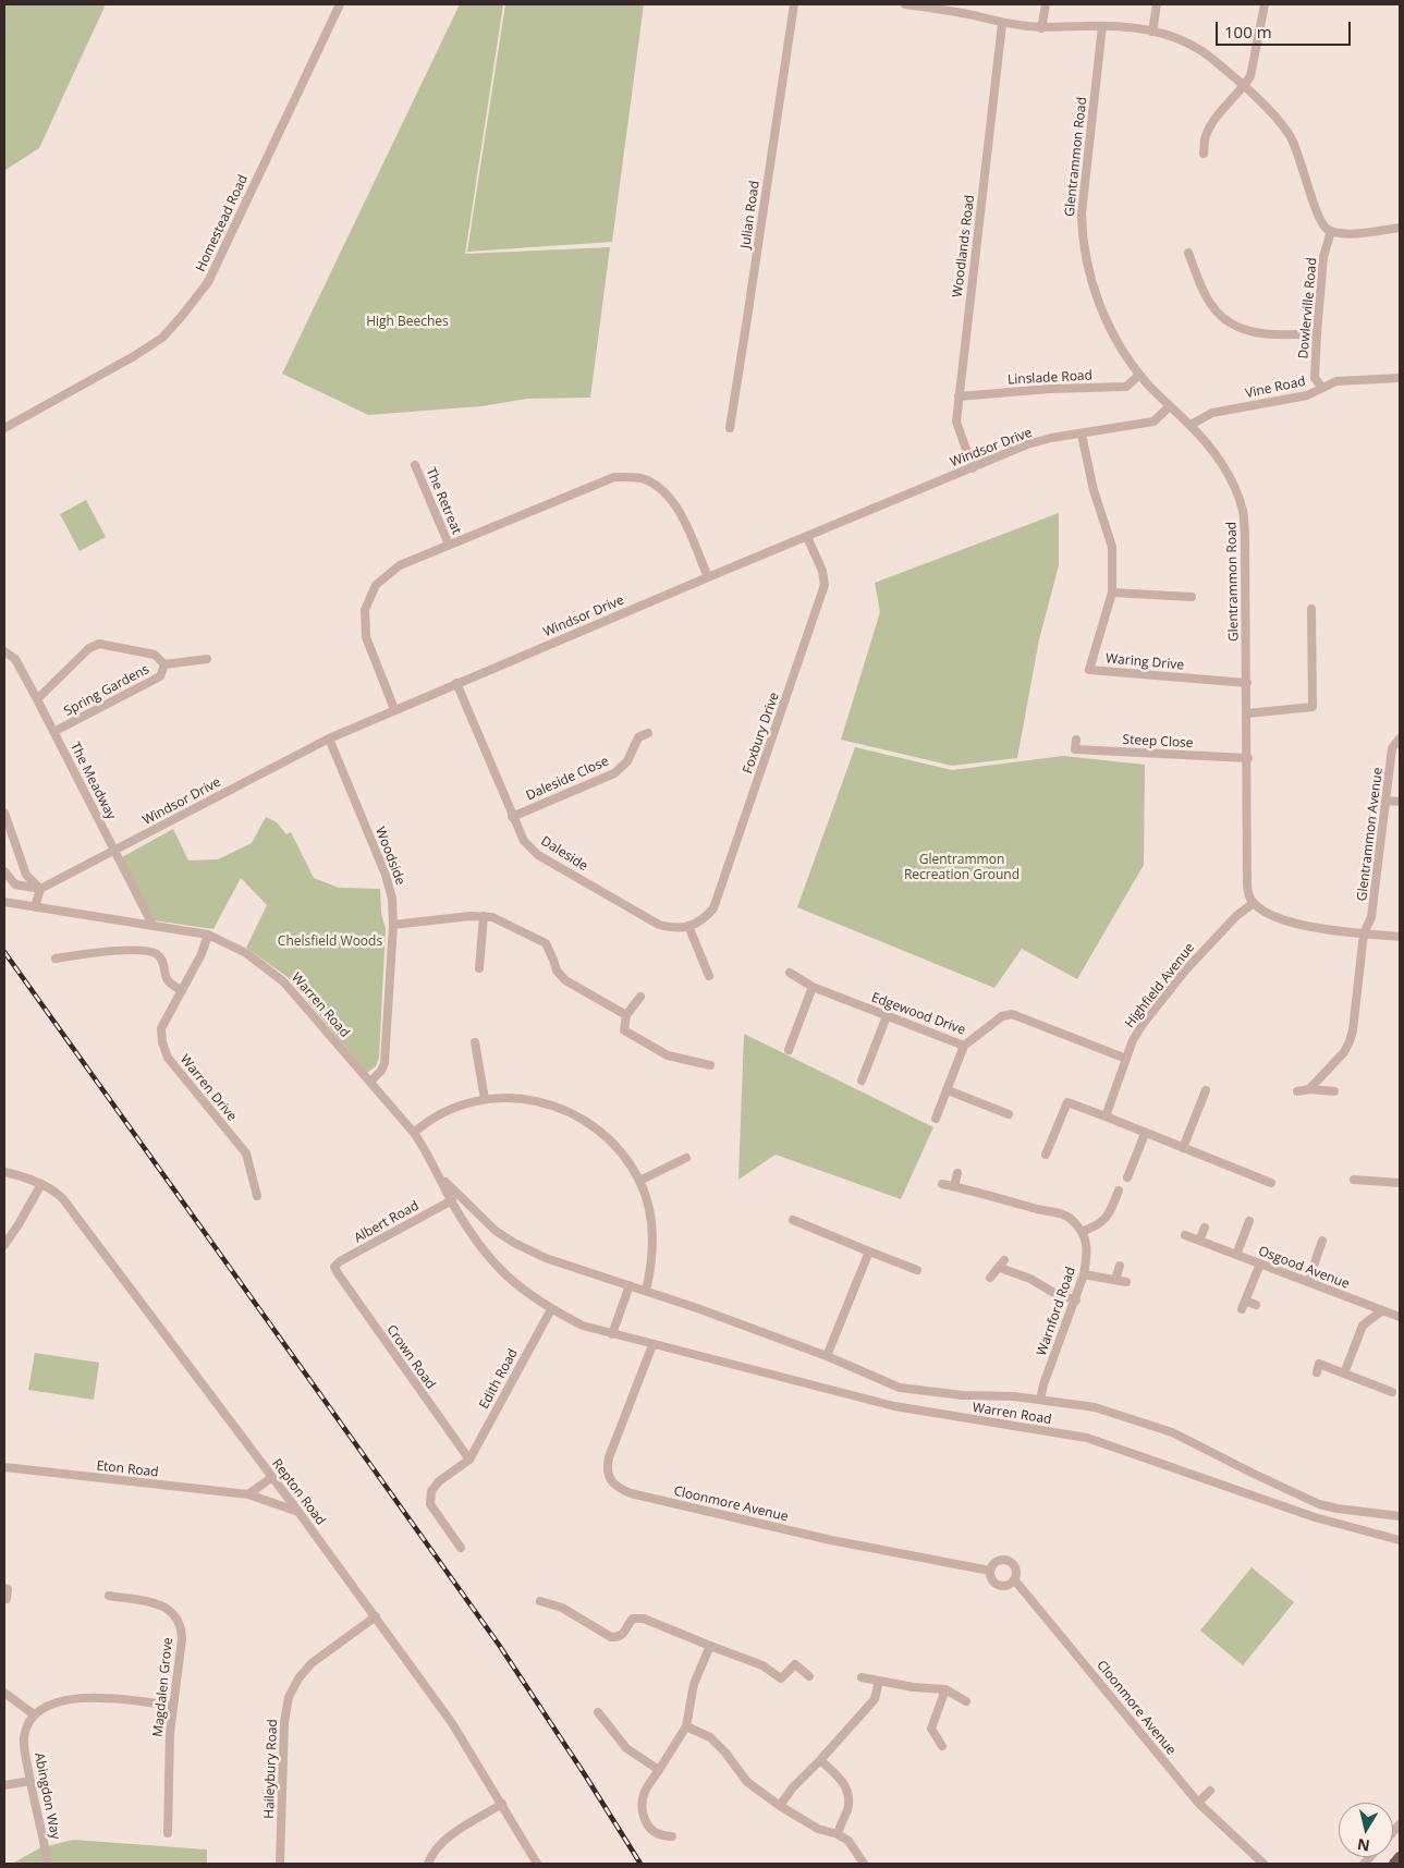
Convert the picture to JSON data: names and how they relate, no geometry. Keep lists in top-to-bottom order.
{
  "streets": {
    "street": [
      "Glentrammon Road",
      "Julian Road",
      "Homestead Road",
      "Woodlands Road",
      "Dowlerville Road",
      "Linslade Road",
      "Vine Road",
      "Windsor Drive",
      "The Retreat",
      "Waring Drive",
      "Spring Gardens",
      "Foxbury Drive",
      "Steep Close",
      "Daleside Close",
      "The Meadway",
      "Glentrammon Avenue",
      "Daleside",
      "Woodside",
      "Highfield Avenue",
      "Warren Road",
      "Edgewood Drive",
      "Warren Drive",
      "Albert Road",
      "Osgood Avenue",
      "Warnford Road",
      "Crown Road",
      "Edith Road",
      "Eton Road",
      "Repton Road",
      "Cloonmore Avenue",
      "Magdalen Grove",
      "Haileybury Road",
      "Abingdon Way"
    ]
  },
  "crossings": [
    ["Glentrammon Road", "Linslade Road"],
    ["Glentrammon Road", "Vine Road"],
    ["Glentrammon Road", "Windsor Drive"],
    ["Glentrammon Road", "Waring Drive"],
    ["Glentrammon Road", "Steep Close"],
    ["Glentrammon Road", "Highfield Avenue"],
    ["Woodlands Road", "Linslade Road"],
    ["Woodlands Road", "Windsor Drive"],
    ["Dowlerville Road", "Vine Road"],
    ["Windsor Drive", "Waring Drive"],
    ["Windsor Drive", "Foxbury Drive"],
    ["Windsor Drive", "The Meadway"],
    ["Windsor Drive", "Daleside"],
    ["Windsor Drive", "Woodside"],
    ["Spring Gardens", "The Meadway"],
    ["Foxbury Drive", "Daleside"],
    ["Daleside Close", "Daleside"],
    ["The Meadway", "Warren Road"],
    ["Woodside", "Warren Road"],
    ["Highfield Avenue", "Edgewood Drive"],
    ["Warren Road", "Warren Drive"],
    ["Warren Road", "Albert Road"],
    ["Warren Road", "Warnford Road"],
    ["Warren Road", "Edith Road"],
    ["Warren Road", "Cloonmore Avenue"],
    ["Albert Road", "Crown Road"],
    ["Crown Road", "Edith Road"],
    ["Eton Road", "Repton Road"],
    ["Repton Road", "Haileybury Road"]
  ],
  "parks": ["High Beeches", "Glentrammon Recreation Ground", "Chelsfield Woods"],
  "scale_bar": "100 m",
  "north": "bottom"
}
